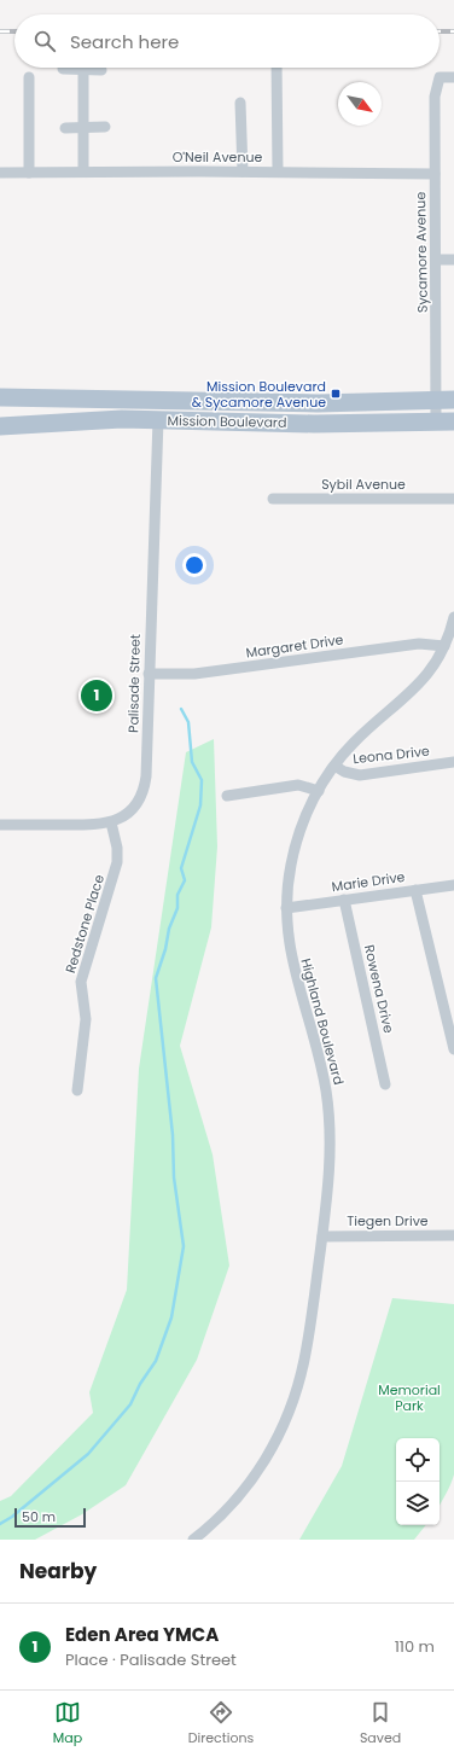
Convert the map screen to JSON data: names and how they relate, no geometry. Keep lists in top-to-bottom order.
{
  "streets": {
    "main road": ["Mission Boulevard"],
    "street": [
      "O'Neil Avenue",
      "Sycamore Avenue",
      "Sybil Avenue",
      "Margaret Drive",
      "Palisade Street",
      "Leona Drive",
      "Marie Drive",
      "Redstone Place",
      "Rowena Drive",
      "Highland Boulevard",
      "Tiegen Drive"
    ]
  },
  "crossings": [
    ["O'Neil Avenue", "Sycamore Avenue"],
    ["Sycamore Avenue", "Mission Boulevard"],
    ["Mission Boulevard", "Palisade Street"],
    ["Margaret Drive", "Palisade Street"],
    ["Margaret Drive", "Highland Boulevard"],
    ["Palisade Street", "Redstone Place"],
    ["Leona Drive", "Highland Boulevard"],
    ["Marie Drive", "Rowena Drive"],
    ["Marie Drive", "Highland Boulevard"],
    ["Highland Boulevard", "Tiegen Drive"]
  ],
  "parks": ["Memorial Park"],
  "places": {
    "transit": ["Mission Boulevard & Sycamore Avenue"]
  },
  "scale_bar": "50 m",
  "north": "bottom right",
  "page": {
    "search": "Search here",
    "pins": "1",
    "scale": "50 m",
    "heading": "Nearby",
    "list": [
      {
        "mark": "1",
        "name": "Eden Area YMCA",
        "note": "Place · Palisade Street",
        "value": "110 m"
      }
    ],
    "nav": ["Map", "Directions", "Saved"]
  }
}
